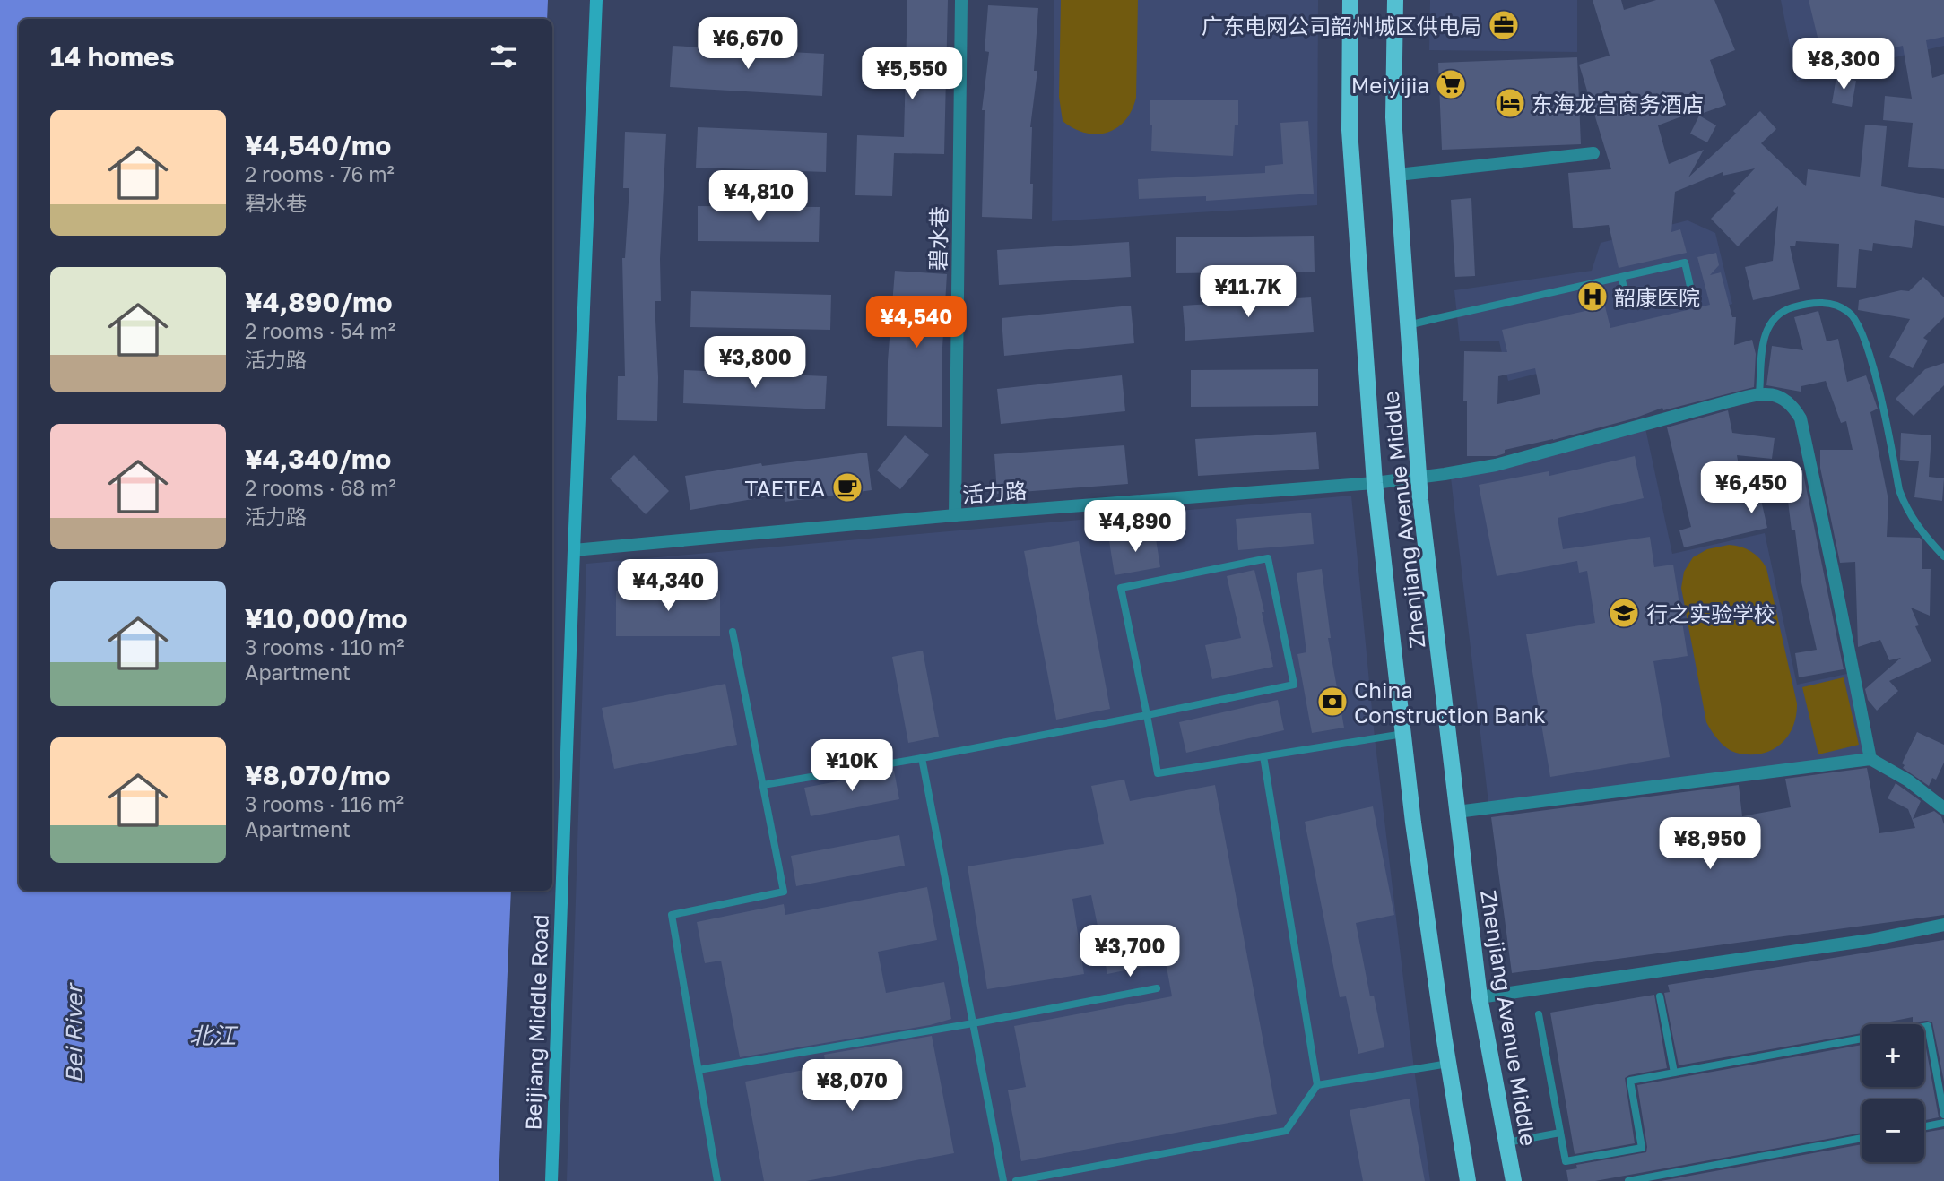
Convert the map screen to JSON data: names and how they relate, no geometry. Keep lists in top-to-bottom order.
{
  "streets": {
    "main road": ["Zhenjiang Avenue Middle"],
    "street": ["碧水巷", "活力路", "Beijiang Middle Road"]
  },
  "crossings": [
    ["碧水巷", "活力路"],
    ["活力路", "Zhenjiang Avenue Middle"],
    ["活力路", "Beijiang Middle Road"]
  ],
  "water": ["Bei River", "北江"],
  "places": {
    "office": ["广东电网公司韶州城区供电局"],
    "supermarket": ["Meiyijia"],
    "hotel": ["东海龙宫商务酒店"],
    "hospital": ["韶康医院"],
    "cafe": ["TAETEA"],
    "school or university": ["行之实验学校"],
    "bank": ["China Construction Bank"]
  },
  "page": {
    "price": [
      "¥6,670",
      "¥8,300",
      "¥5,550",
      "¥4,810",
      "¥11.7K",
      "¥4,540",
      "¥3,800",
      "¥6,450",
      "¥4,890",
      "¥4,340",
      "¥10K",
      "¥8,950",
      "¥3,700",
      "¥8,070"
    ],
    "heading": "14 homes",
    "list": [
      {
        "name": "¥4,540/mo",
        "note": "2 rooms · 76 m² · 碧水巷"
      },
      {
        "name": "¥4,890/mo",
        "note": "2 rooms · 54 m² · 活力路"
      },
      {
        "name": "¥4,340/mo",
        "note": "2 rooms · 68 m² · 活力路"
      },
      {
        "name": "¥10,000/mo",
        "note": "3 rooms · 110 m² · Apartment"
      },
      {
        "name": "¥8,070/mo",
        "note": "3 rooms · 116 m² · Apartment"
      }
    ],
    "map_buttons": ["+", "−"]
  }
}
